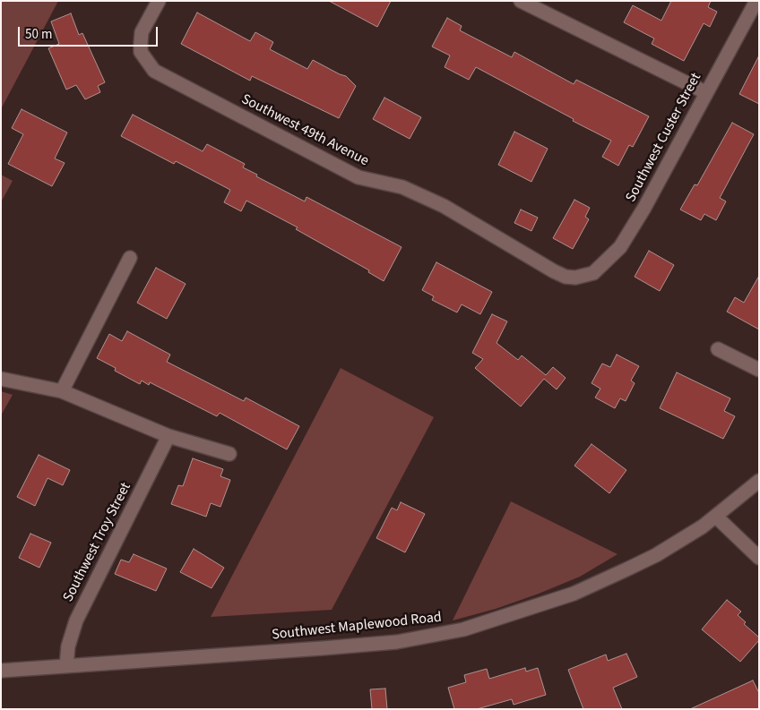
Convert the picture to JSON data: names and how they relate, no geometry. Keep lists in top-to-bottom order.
{
  "streets": {
    "street": [
      "Southwest 49th Avenue",
      "Southwest Custer Street",
      "Southwest Troy Street",
      "Southwest Maplewood Road"
    ]
  },
  "crossings": [
    ["Southwest 49th Avenue", "Southwest Custer Street"],
    ["Southwest Troy Street", "Southwest Maplewood Road"]
  ],
  "scale_bar": "50 m"
}
